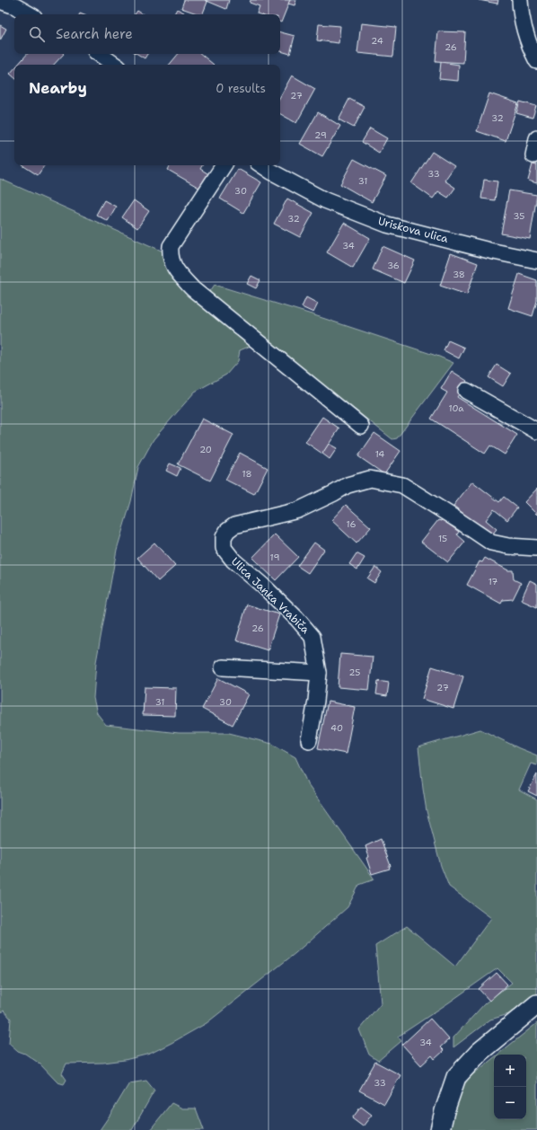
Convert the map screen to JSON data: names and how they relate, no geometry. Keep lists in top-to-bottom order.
{
  "streets": {
    "street": ["Uriskova ulica", "Ulica Janka Vrabiča"]
  },
  "house_numbers": [
    "24",
    "26",
    "27",
    "32",
    "29",
    "33",
    "31",
    "30",
    "35",
    "32",
    "34",
    "36",
    "38",
    "10a",
    "20",
    "14",
    "18",
    "16",
    "15",
    "19",
    "17",
    "26",
    "25",
    "27",
    "31",
    "30",
    "40",
    "34",
    "33"
  ],
  "page": {
    "search": "Search here",
    "heading": ["Nearby", "0 results"],
    "map_buttons": ["+", "−"]
  }
}
